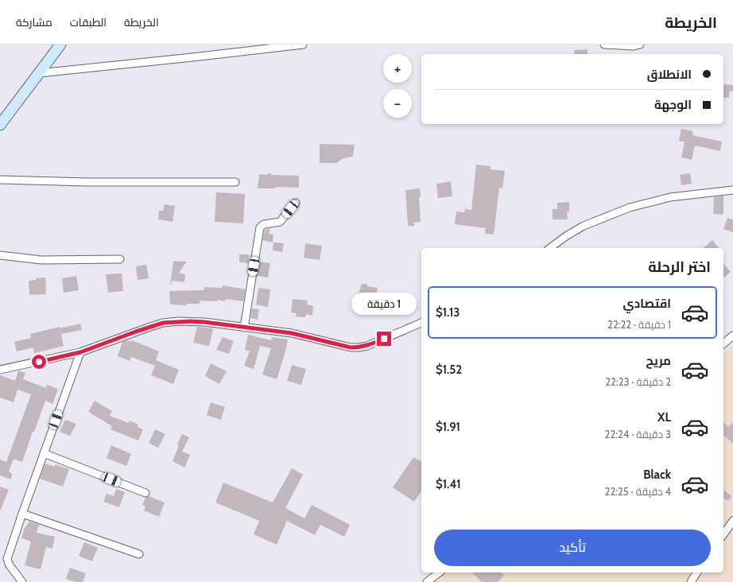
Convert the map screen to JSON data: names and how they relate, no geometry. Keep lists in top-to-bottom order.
{
  "page": {
    "header": "الخريطة",
    "nav": ["الخريطة", "الطبقات", "مشاركة"],
    "map_buttons": ["+", "−"],
    "banner": ["الانطلاق", "الوجهة"],
    "heading": "اختر الرحلة",
    "list": [
      {
        "name": "اقتصادي",
        "note": "1 دقيقة · 22:22",
        "value": "$1.13"
      },
      {
        "name": "مريح",
        "note": "2 دقيقة · 22:23",
        "value": "$1.52"
      },
      {
        "name": "XL",
        "note": "3 دقيقة · 22:24",
        "value": "$1.91"
      },
      {
        "name": "Black",
        "note": "4 دقيقة · 22:25",
        "value": "$1.41"
      }
    ],
    "bubble": "1 دقيقة",
    "buttons": "تأكيد"
  }
}
